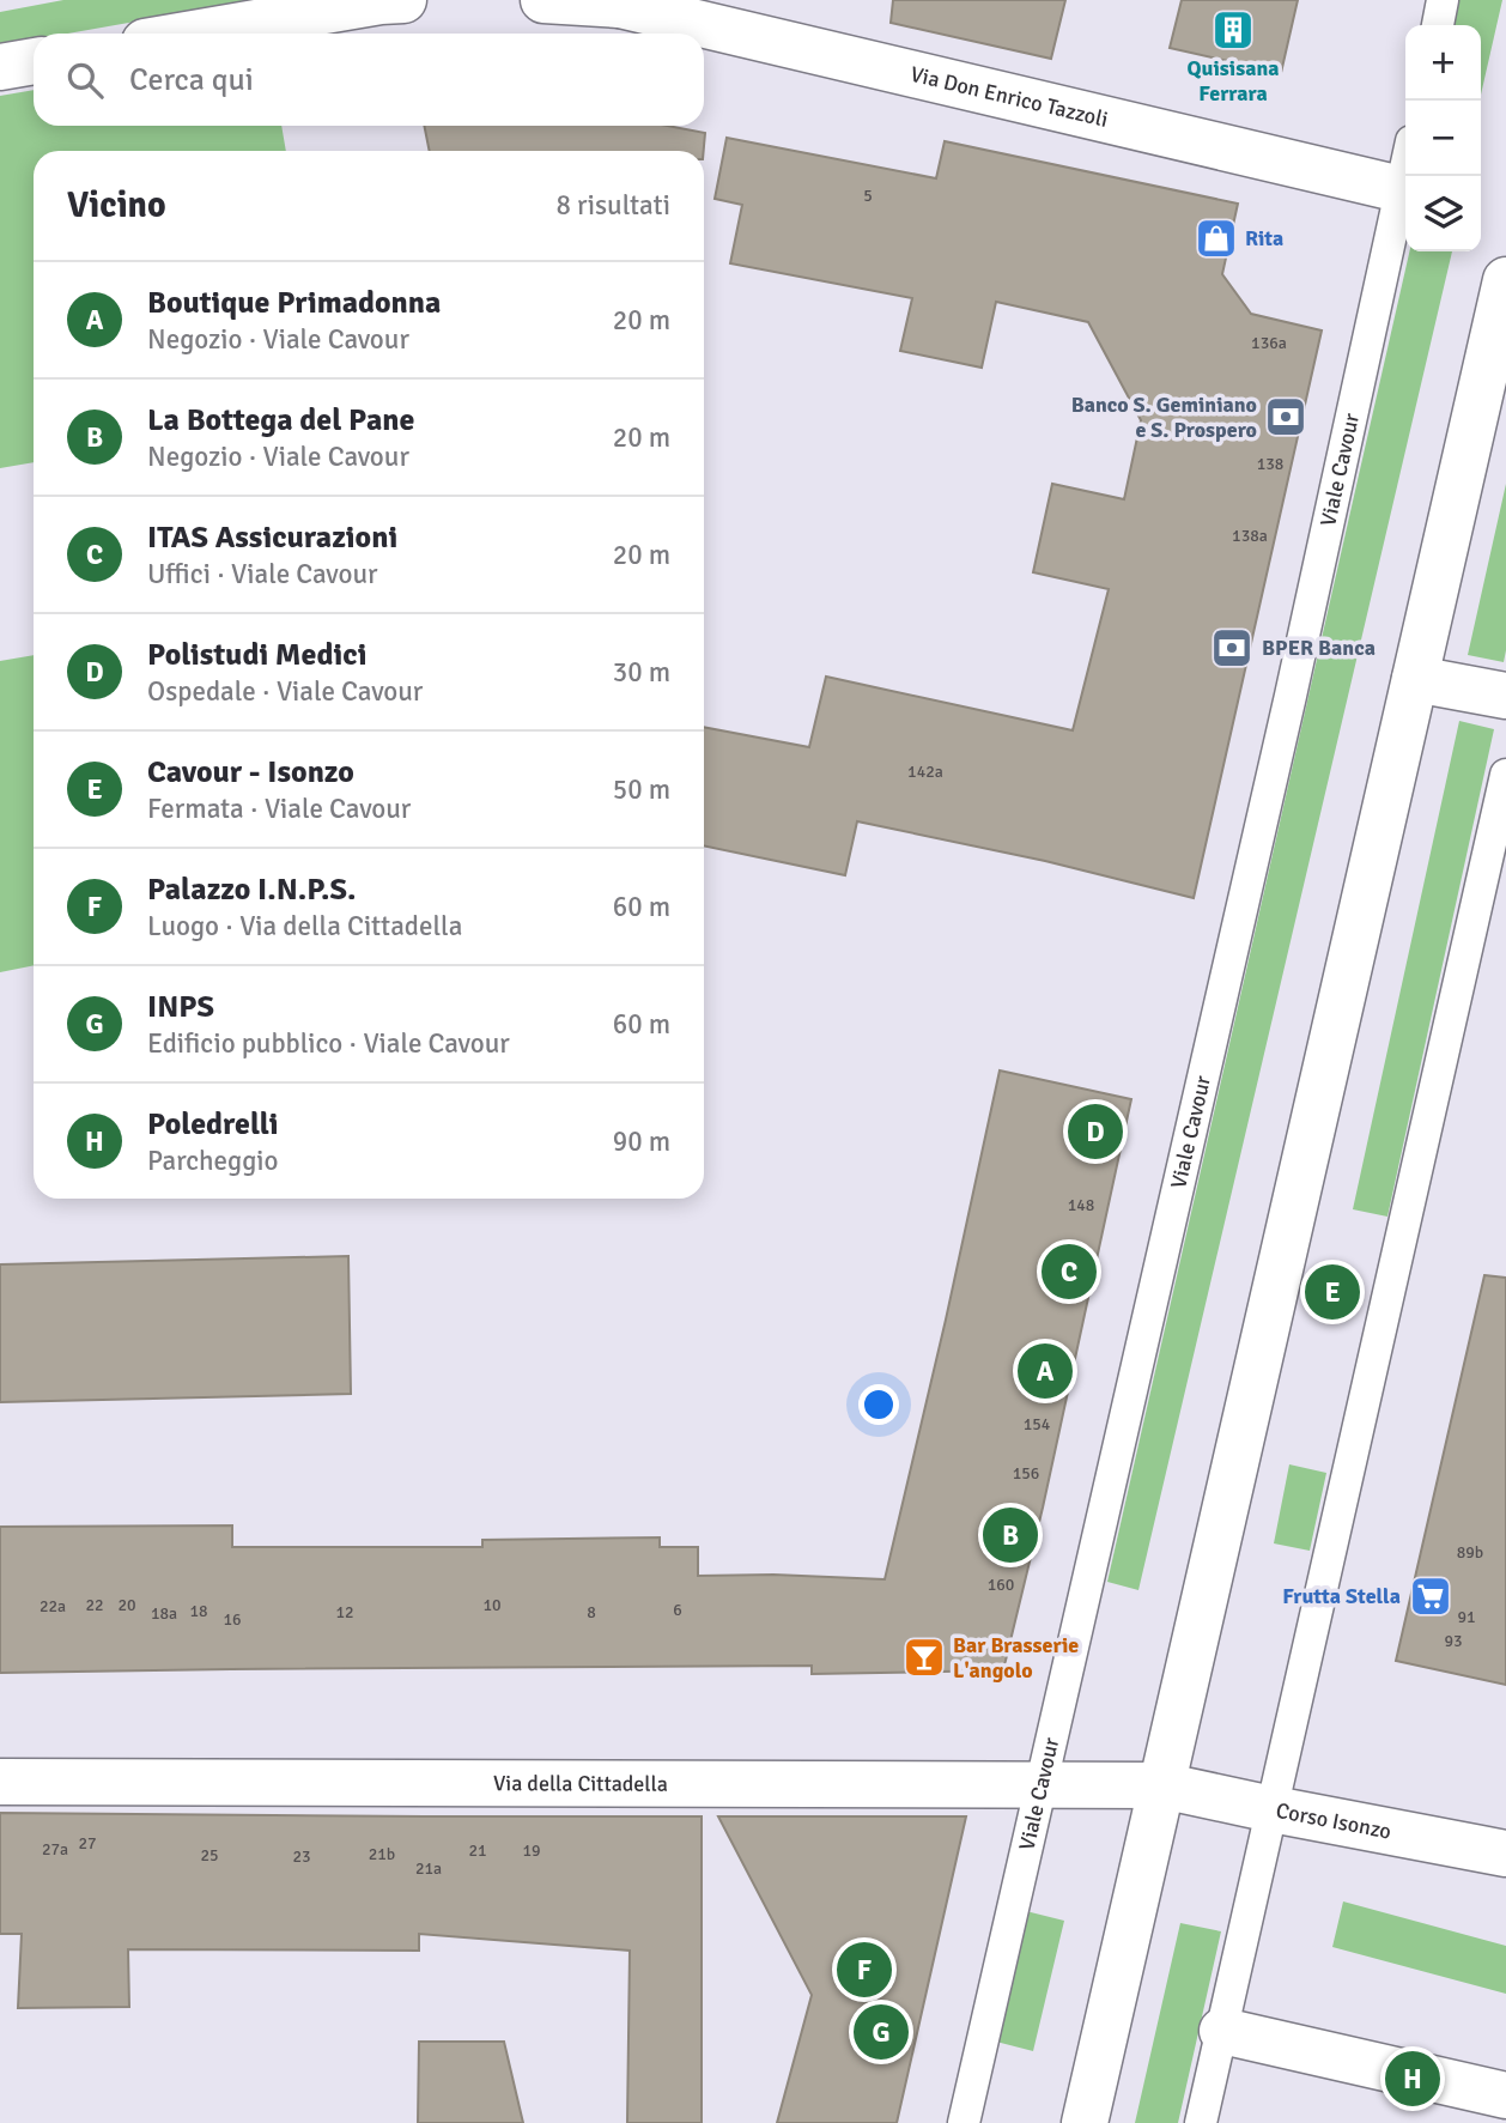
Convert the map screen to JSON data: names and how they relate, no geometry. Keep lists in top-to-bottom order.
{
  "streets": {
    "street": ["Via Don Enrico Tazzoli", "Via della Cittadella", "Corso Isonzo"],
    "lane": ["Viale Cavour"]
  },
  "crossings": [
    ["Via Don Enrico Tazzoli", "Viale Cavour"],
    ["Viale Cavour", "Via della Cittadella"],
    ["Via della Cittadella", "Corso Isonzo"]
  ],
  "places": {
    "building": ["Quisisana Ferrara"],
    "shop": ["Rita"],
    "bank": ["Banco S. Geminiano e S. Prospero", "BPER Banca"],
    "supermarket": ["Frutta Stella"],
    "bar": ["Bar Brasserie L'angolo"]
  },
  "house_numbers": [
    "5",
    "136a",
    "138",
    "138a",
    "142a",
    "148",
    "154",
    "156",
    "89b",
    "160",
    "22",
    "20",
    "10",
    "22a",
    "6",
    "18",
    "12",
    "8",
    "18a",
    "91",
    "16",
    "93",
    "27",
    "27a",
    "21",
    "19",
    "21b",
    "25",
    "23",
    "21a"
  ],
  "page": {
    "map_buttons": ["+", "−"],
    "search": "Cerca qui",
    "heading": ["Vicino", "8 risultati"],
    "list": [
      {
        "mark": "A",
        "name": "Boutique Primadonna",
        "note": "Negozio · Viale Cavour",
        "value": "20 m"
      },
      {
        "mark": "B",
        "name": "La Bottega del Pane",
        "note": "Negozio · Viale Cavour",
        "value": "20 m"
      },
      {
        "mark": "C",
        "name": "ITAS Assicurazioni",
        "note": "Uffici · Viale Cavour",
        "value": "20 m"
      },
      {
        "mark": "D",
        "name": "Polistudi Medici",
        "note": "Ospedale · Viale Cavour",
        "value": "30 m"
      },
      {
        "mark": "E",
        "name": "Cavour - Isonzo",
        "note": "Fermata · Viale Cavour",
        "value": "50 m"
      },
      {
        "mark": "F",
        "name": "Palazzo I.N.P.S.",
        "note": "Luogo · Via della Cittadella",
        "value": "60 m"
      },
      {
        "mark": "G",
        "name": "INPS",
        "note": "Edificio pubblico · Viale Cavour",
        "value": "60 m"
      },
      {
        "mark": "H",
        "name": "Poledrelli",
        "note": "Parcheggio",
        "value": "90 m"
      }
    ],
    "pins": [
      "D",
      "C",
      "E",
      "A",
      "B",
      "F",
      "G",
      "H"
    ]
  }
}
